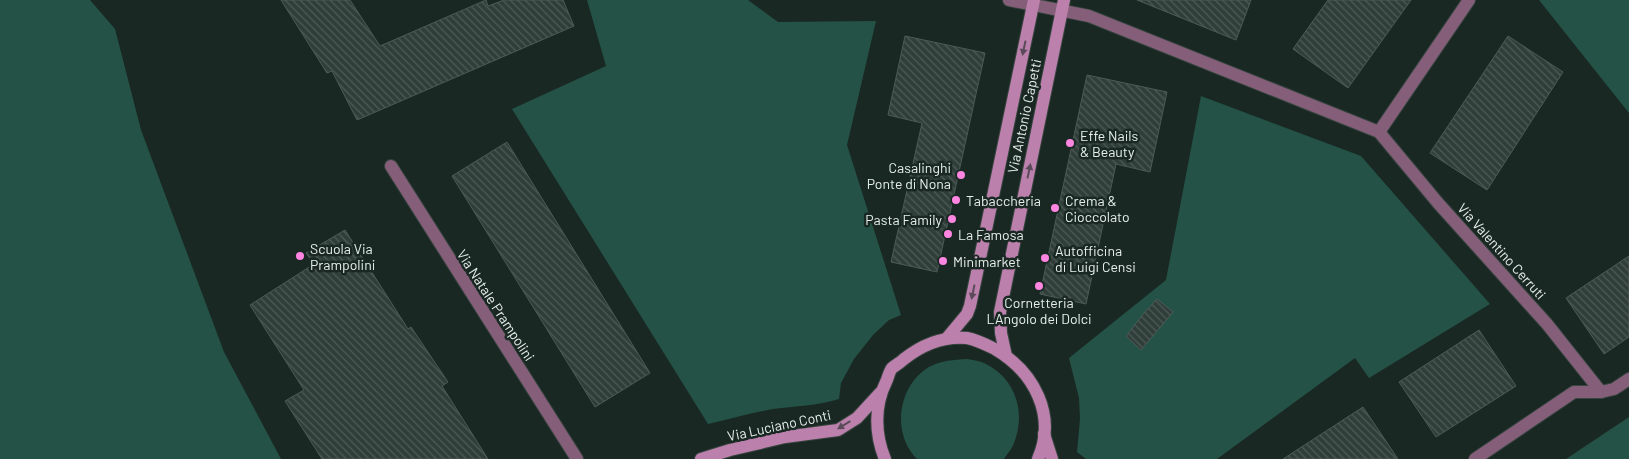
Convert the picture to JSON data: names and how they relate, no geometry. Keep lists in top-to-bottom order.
{
  "streets": {
    "main road": ["Via Antonio Capetti", "Via Luciano Conti"],
    "street": ["Via Valentino Cerruti", "Via Natale Prampolini"]
  },
  "crossings": [
    ["Via Antonio Capetti", "Via Valentino Cerruti"]
  ],
  "one_way": ["Via Luciano Conti"],
  "places": [
    "Effe Nails & Beauty",
    "Casalinghi Ponte di Nona",
    "Tabaccheria",
    "Crema & Cioccolato",
    "Pasta Family",
    "La Famosa",
    "Scuola Via Prampolini",
    "Autofficina di Luigi Censi",
    "Minimarket",
    "Cornetteria LAngolo dei Dolci"
  ]
}
